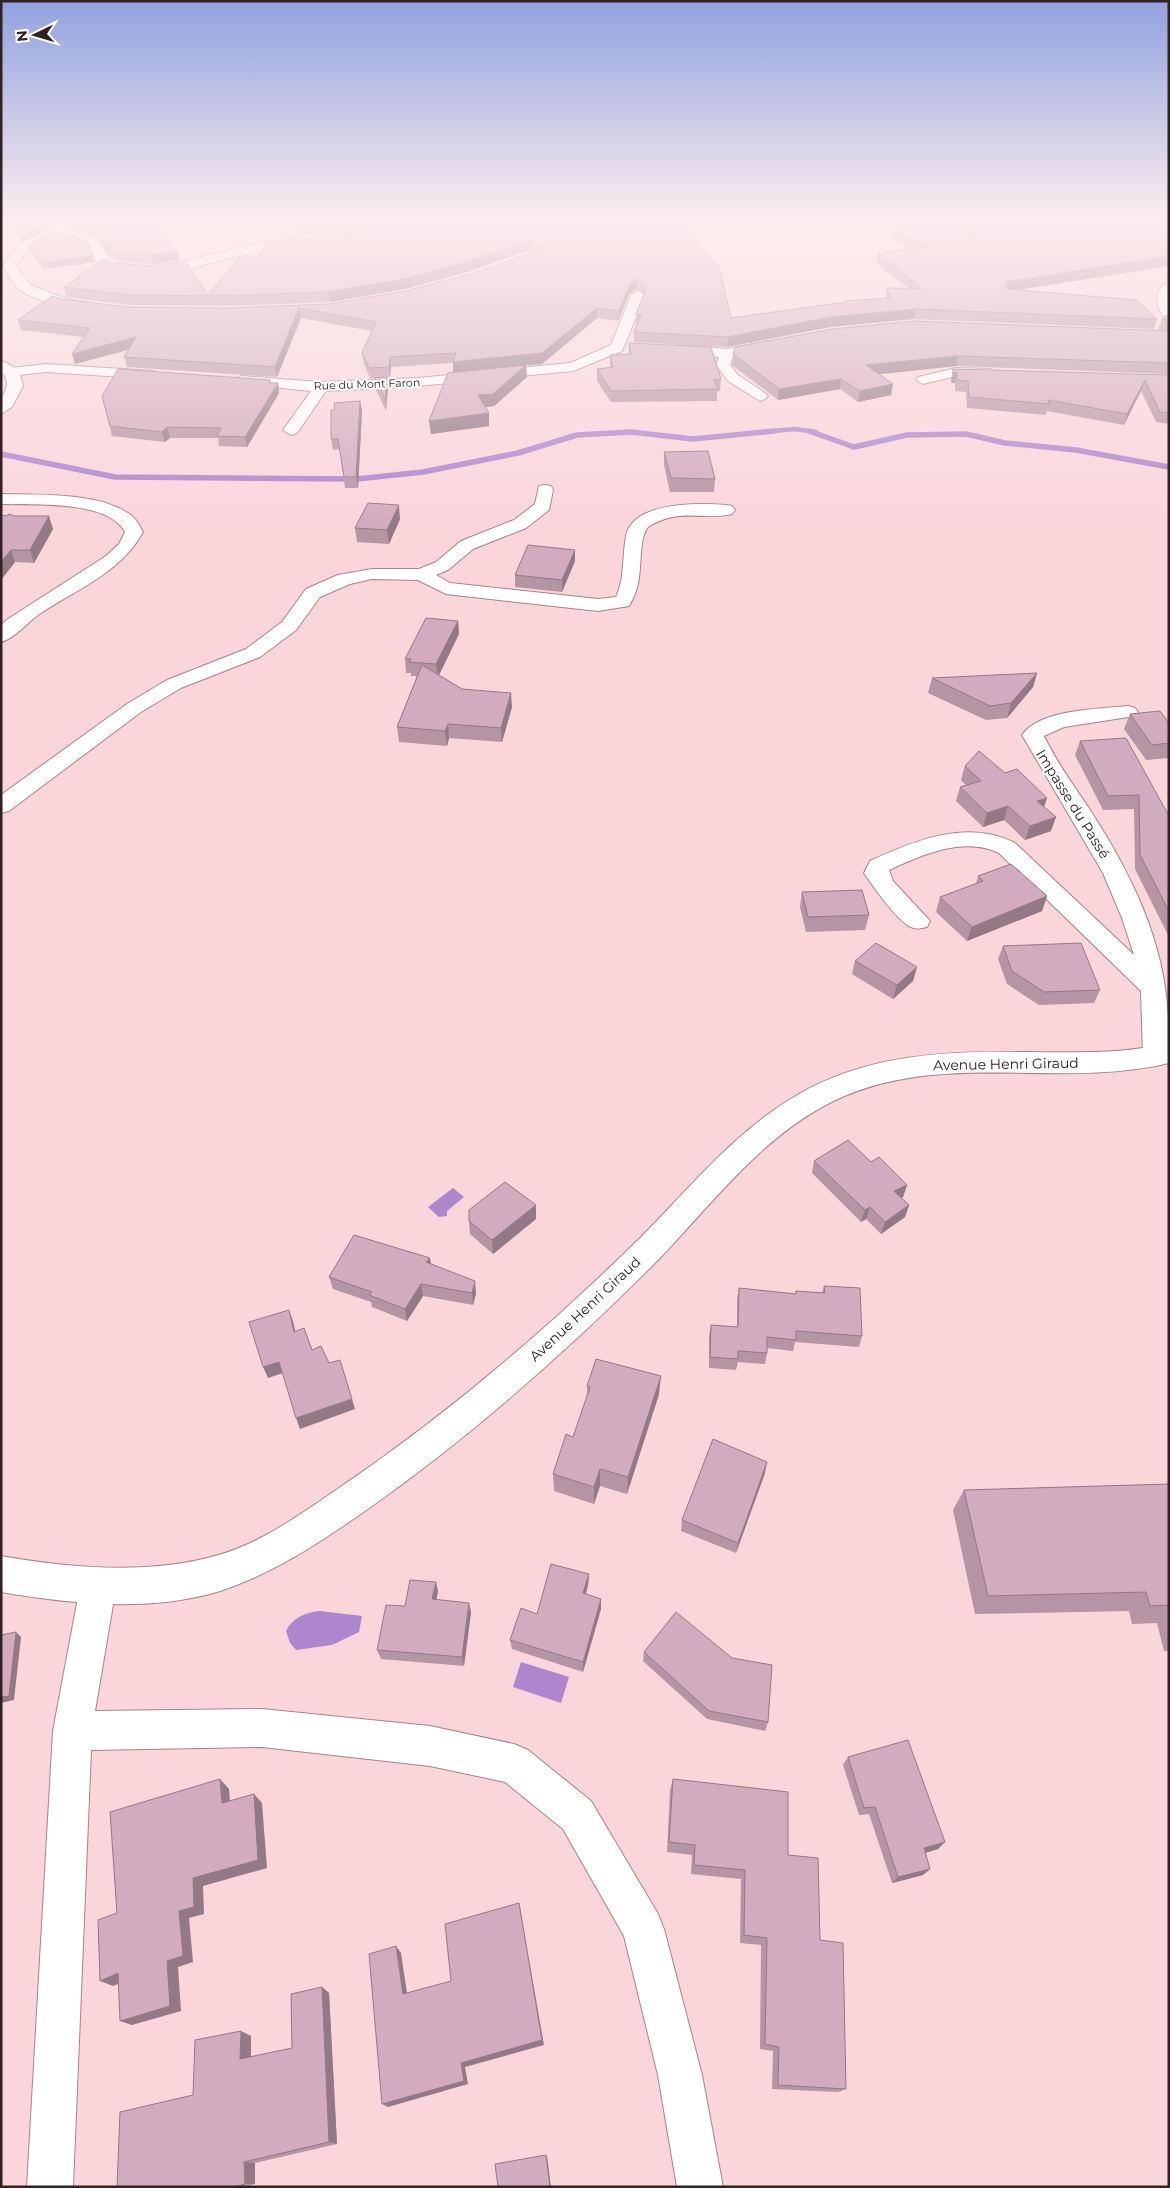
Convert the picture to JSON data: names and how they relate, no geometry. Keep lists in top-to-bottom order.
{
  "streets": {
    "street": ["Rue du Mont Faron", "Impasse du Passé", "Avenue Henri Giraud"]
  },
  "crossings": [
    ["Impasse du Passé", "Avenue Henri Giraud"]
  ],
  "north": "left"
}
